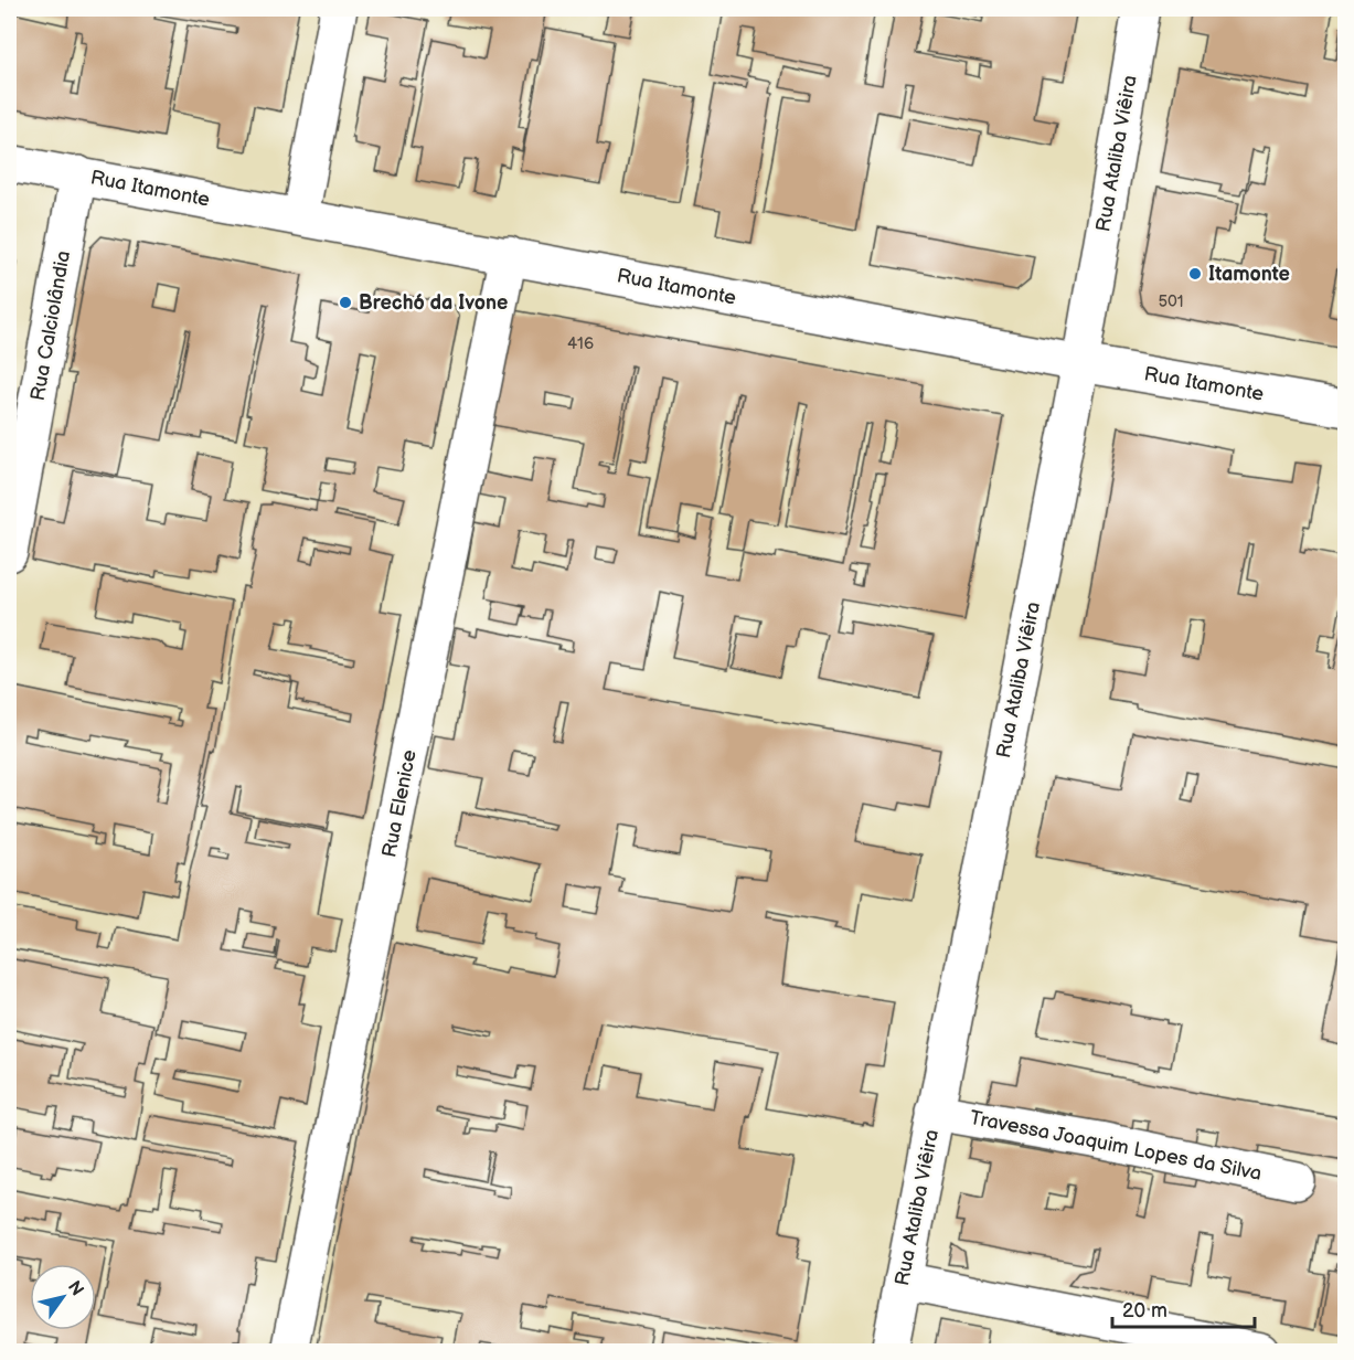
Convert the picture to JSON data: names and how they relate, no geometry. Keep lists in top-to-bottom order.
{
  "streets": {
    "street": [
      "Rua Ataliba Viêira",
      "Rua Itamonte",
      "Rua Calciolândia",
      "Rua Elenice",
      "Travessa Joaquim Lopes da Silva"
    ]
  },
  "crossings": [
    ["Rua Ataliba Viêira", "Rua Itamonte"],
    ["Rua Ataliba Viêira", "Travessa Joaquim Lopes da Silva"],
    ["Rua Itamonte", "Rua Calciolândia"],
    ["Rua Itamonte", "Rua Elenice"]
  ],
  "places": ["Itamonte", "Brechó da Ivone"],
  "house_numbers": ["501", "416"],
  "scale_bar": "20 m",
  "north": "top right"
}
